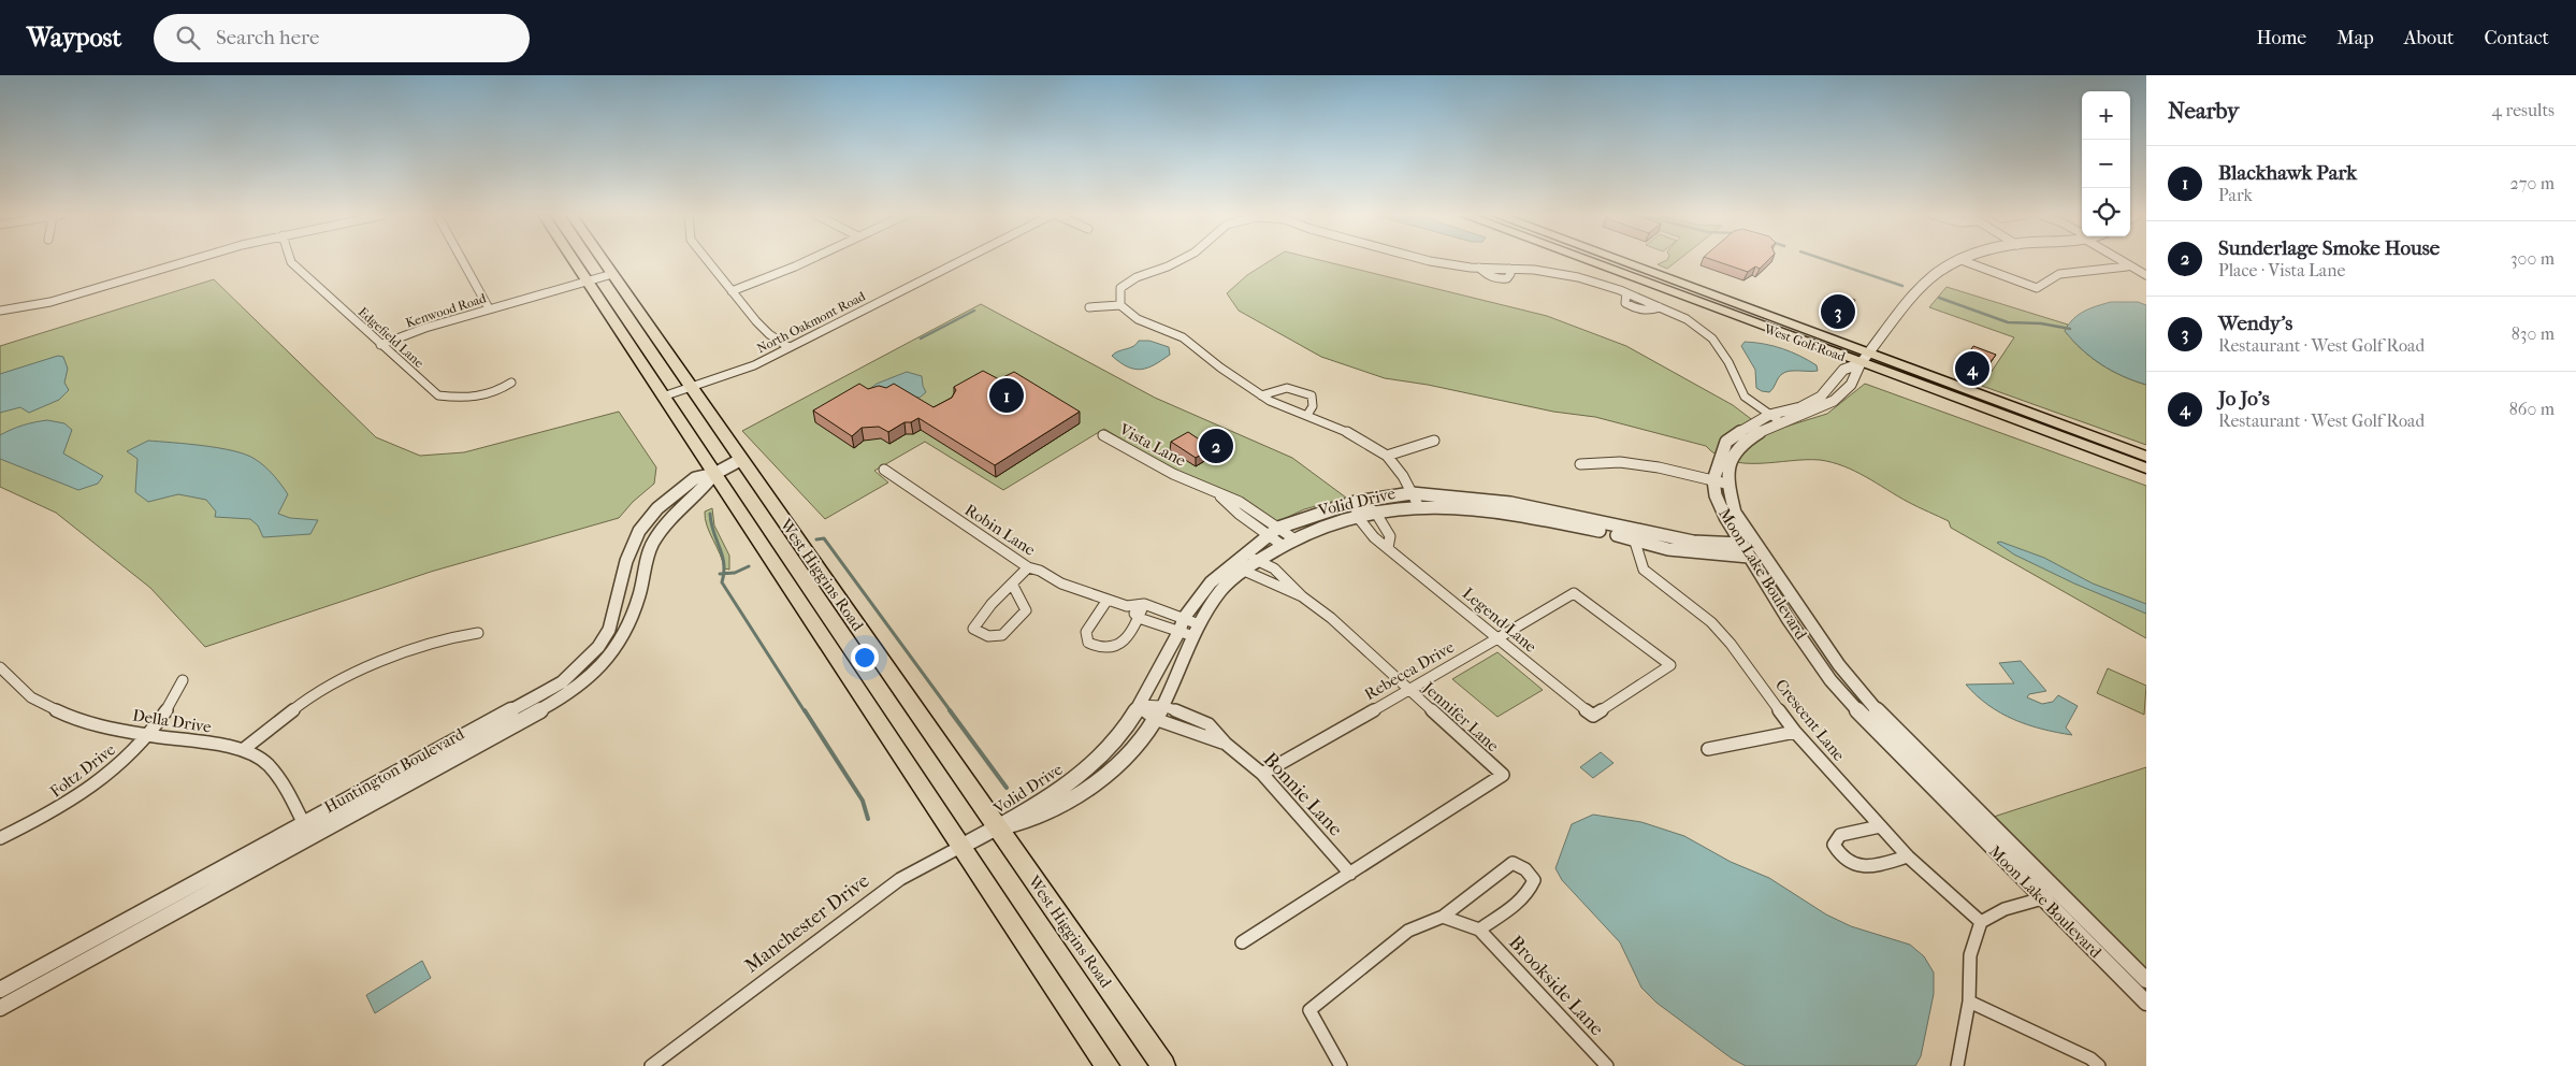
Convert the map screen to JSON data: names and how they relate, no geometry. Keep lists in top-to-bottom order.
{
  "streets": {
    "main road": ["West Golf Road", "West Higgins Road"],
    "street": [
      "Kenwood Road",
      "North Oakmont Road",
      "Edgefield Lane",
      "Vista Lane",
      "Volid Drive",
      "Robin Lane",
      "Moon Lake Boulevard",
      "Legend Lane",
      "Rebecca Drive",
      "Jennifer Lane",
      "Crescent Lane",
      "Della Drive",
      "Foltz Drive",
      "Huntington Boulevard",
      "Bonnie Lane",
      "Manchester Drive",
      "Brookside Lane"
    ]
  },
  "crossings": [
    ["Kenwood Road", "Edgefield Lane"],
    ["Kenwood Road", "West Higgins Road"],
    ["North Oakmont Road", "West Higgins Road"],
    ["West Golf Road", "Moon Lake Boulevard"],
    ["Vista Lane", "Volid Drive"],
    ["Volid Drive", "Robin Lane"],
    ["Volid Drive", "Moon Lake Boulevard"],
    ["Volid Drive", "West Higgins Road"],
    ["Volid Drive", "Legend Lane"],
    ["Volid Drive", "Jennifer Lane"],
    ["Volid Drive", "Crescent Lane"],
    ["Volid Drive", "Bonnie Lane"],
    ["Volid Drive", "Manchester Drive"],
    ["West Higgins Road", "Huntington Boulevard"],
    ["West Higgins Road", "Manchester Drive"],
    ["Legend Lane", "Rebecca Drive"],
    ["Rebecca Drive", "Jennifer Lane"],
    ["Rebecca Drive", "Bonnie Lane"],
    ["Della Drive", "Foltz Drive"],
    ["Della Drive", "Huntington Boulevard"]
  ],
  "page": {
    "header": "Waypost",
    "search": "Search here",
    "nav": [
      "Home",
      "Map",
      "About",
      "Contact"
    ],
    "heading": ["Nearby", "4 results"],
    "map_buttons": ["+", "−"],
    "list": [
      {
        "mark": "1",
        "name": "Blackhawk Park",
        "note": "Park",
        "value": "270 m"
      },
      {
        "mark": "2",
        "name": "Sunderlage Smoke House",
        "note": "Place · Vista Lane",
        "value": "300 m"
      },
      {
        "mark": "3",
        "name": "Wendy's",
        "note": "Restaurant · West Golf Road",
        "value": "830 m"
      },
      {
        "mark": "4",
        "name": "Jo Jo's",
        "note": "Restaurant · West Golf Road",
        "value": "860 m"
      }
    ],
    "pins": [
      "3",
      "4",
      "1",
      "2"
    ]
  }
}
